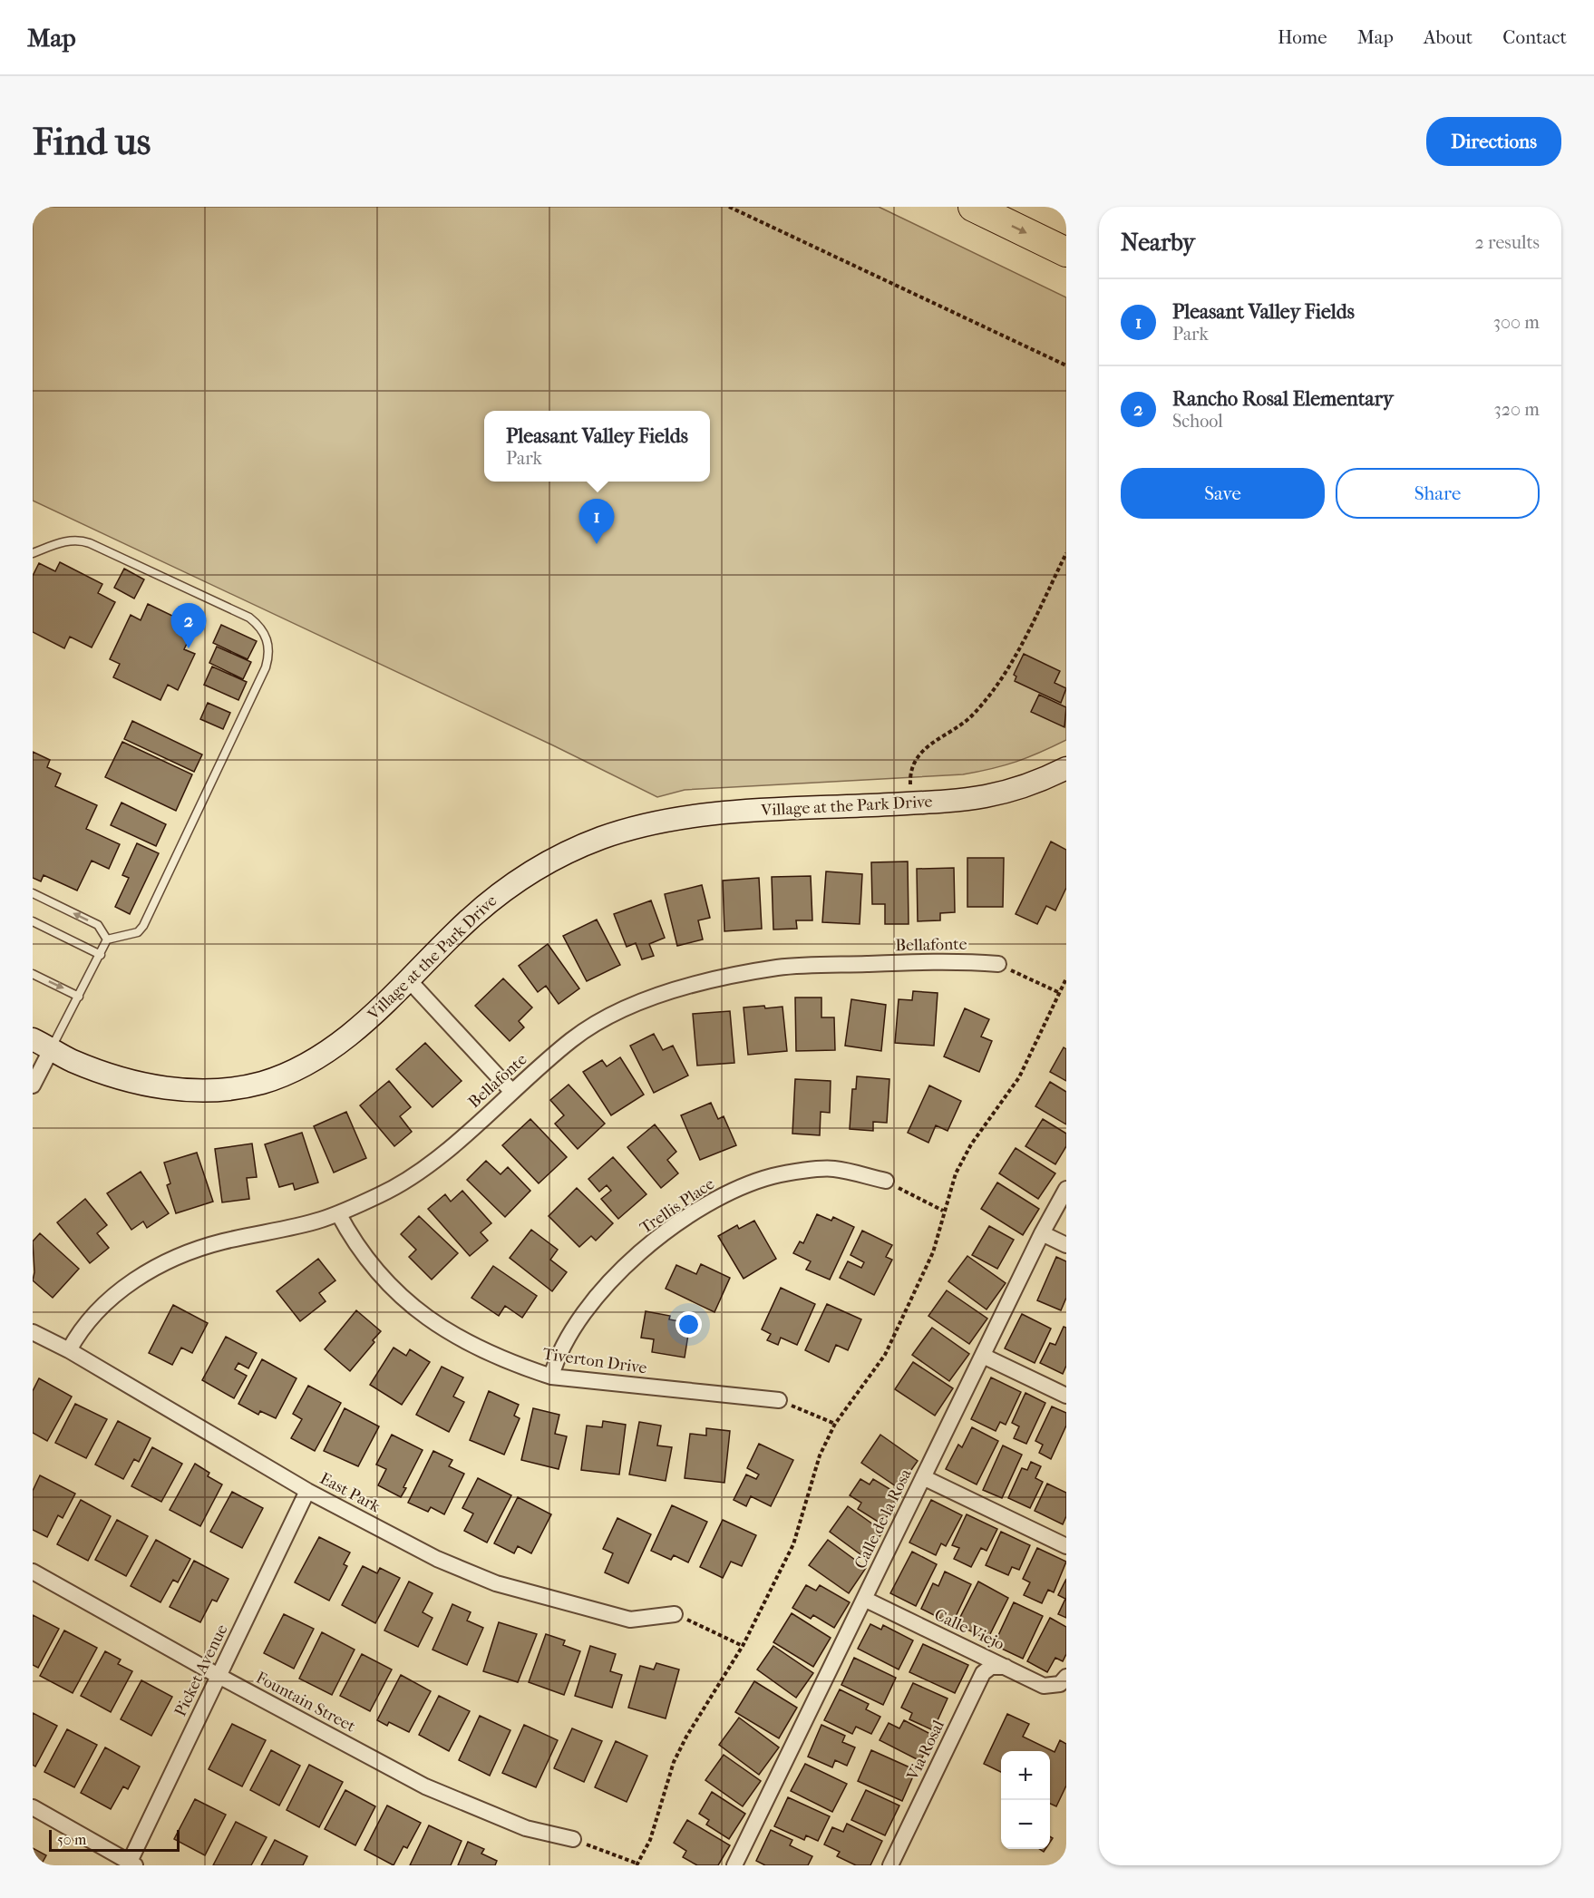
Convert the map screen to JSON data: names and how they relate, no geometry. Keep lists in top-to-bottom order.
{
  "streets": {
    "street": [
      "Village at the Park Drive",
      "Bellafonte",
      "Trellis Place",
      "Tiverton Drive",
      "East Park",
      "Calle de la Rosa",
      "Calle Viejo",
      "Picket Avenue",
      "Fountain Street",
      "Via Rosal"
    ]
  },
  "crossings": [
    ["Bellafonte", "Tiverton Drive"],
    ["Bellafonte", "East Park"],
    ["Trellis Place", "Tiverton Drive"],
    ["East Park", "Picket Avenue"],
    ["Calle de la Rosa", "Calle Viejo"],
    ["Calle Viejo", "Via Rosal"],
    ["Picket Avenue", "Fountain Street"]
  ],
  "scale_bar": "50 m",
  "page": {
    "header": "Map",
    "nav": [
      "Home",
      "Map",
      "About",
      "Contact"
    ],
    "buttons": [
      "Directions",
      ["Save", "Share"]
    ],
    "title": "Find us",
    "heading": ["Nearby", "2 results"],
    "list": [
      {
        "mark": "1",
        "name": "Pleasant Valley Fields",
        "note": "Park",
        "value": "300 m"
      },
      {
        "mark": "2",
        "name": "Rancho Rosal Elementary",
        "note": "School",
        "value": "320 m"
      }
    ],
    "popup": ["Pleasant Valley Fields", "Park"],
    "pins": ["1", "2"],
    "map_buttons": ["+", "−"],
    "scale": "50 m"
  }
}
